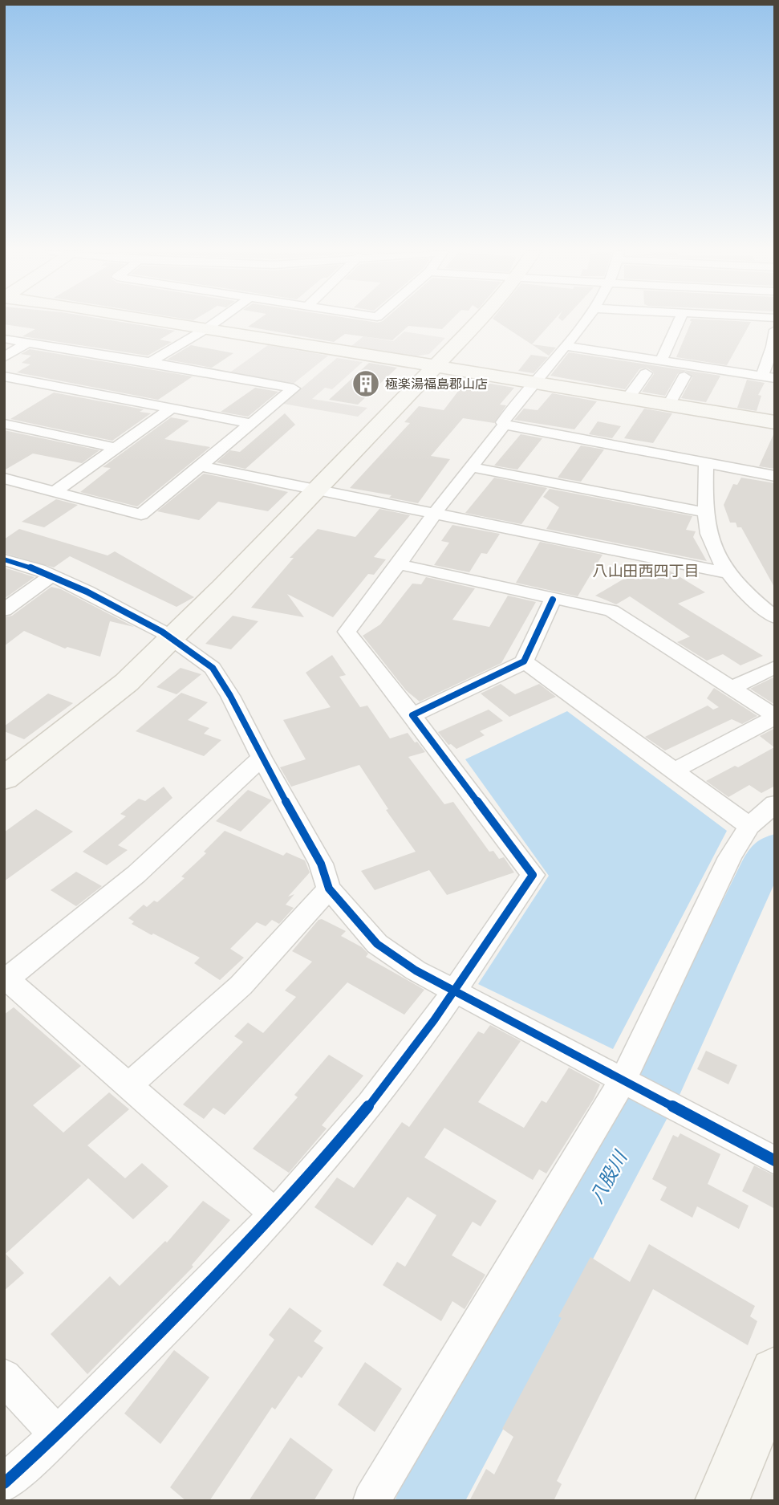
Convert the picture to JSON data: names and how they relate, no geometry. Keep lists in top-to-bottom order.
{
  "districts": ["八山田西四丁目"],
  "water": ["八股川"],
  "places": {
    "building": ["極楽湯福島郡山店"]
  }
}
